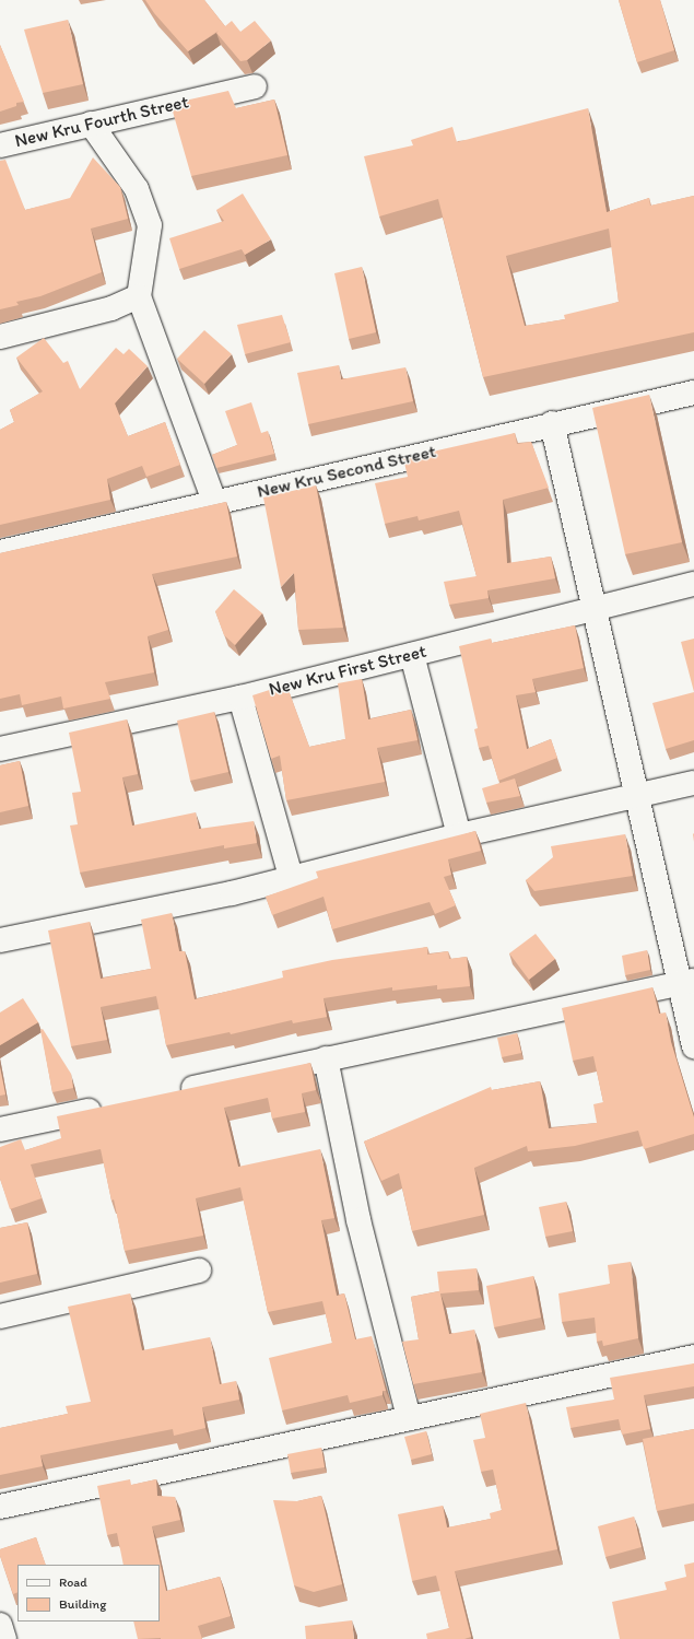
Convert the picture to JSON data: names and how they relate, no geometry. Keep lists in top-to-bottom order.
{
  "streets": {
    "street": ["New Kru Fourth Street", "New Kru Second Street", "New Kru First Street"]
  },
  "legend": ["Road", "Building"]
}
